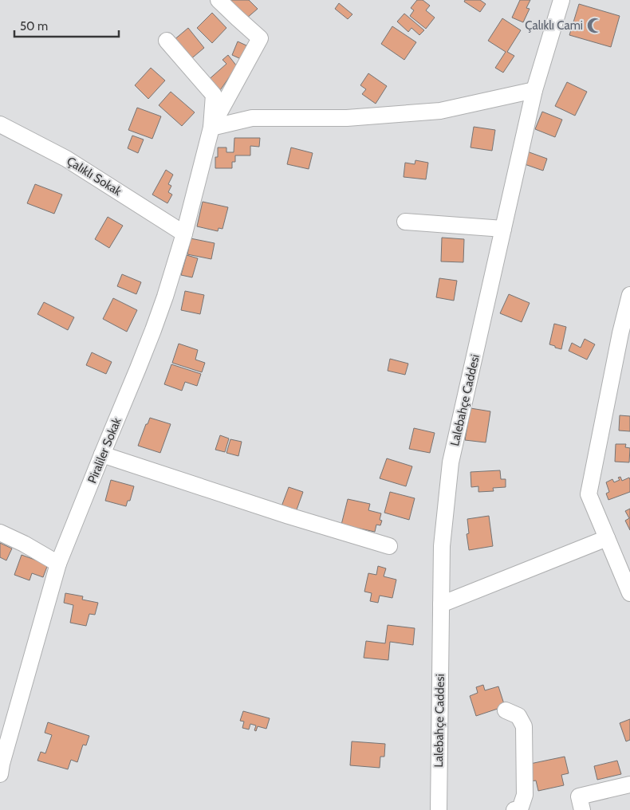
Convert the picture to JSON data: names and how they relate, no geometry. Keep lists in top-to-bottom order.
{
  "streets": {
    "street": ["Çalıklı Sokak", "Lalebahçe Caddesi", "Piraliler Sokak"]
  },
  "crossings": [
    ["Çalıklı Sokak", "Piraliler Sokak"]
  ],
  "places": {
    "mosque": ["Çalıklı Cami"]
  },
  "scale_bar": "50 m"
}
